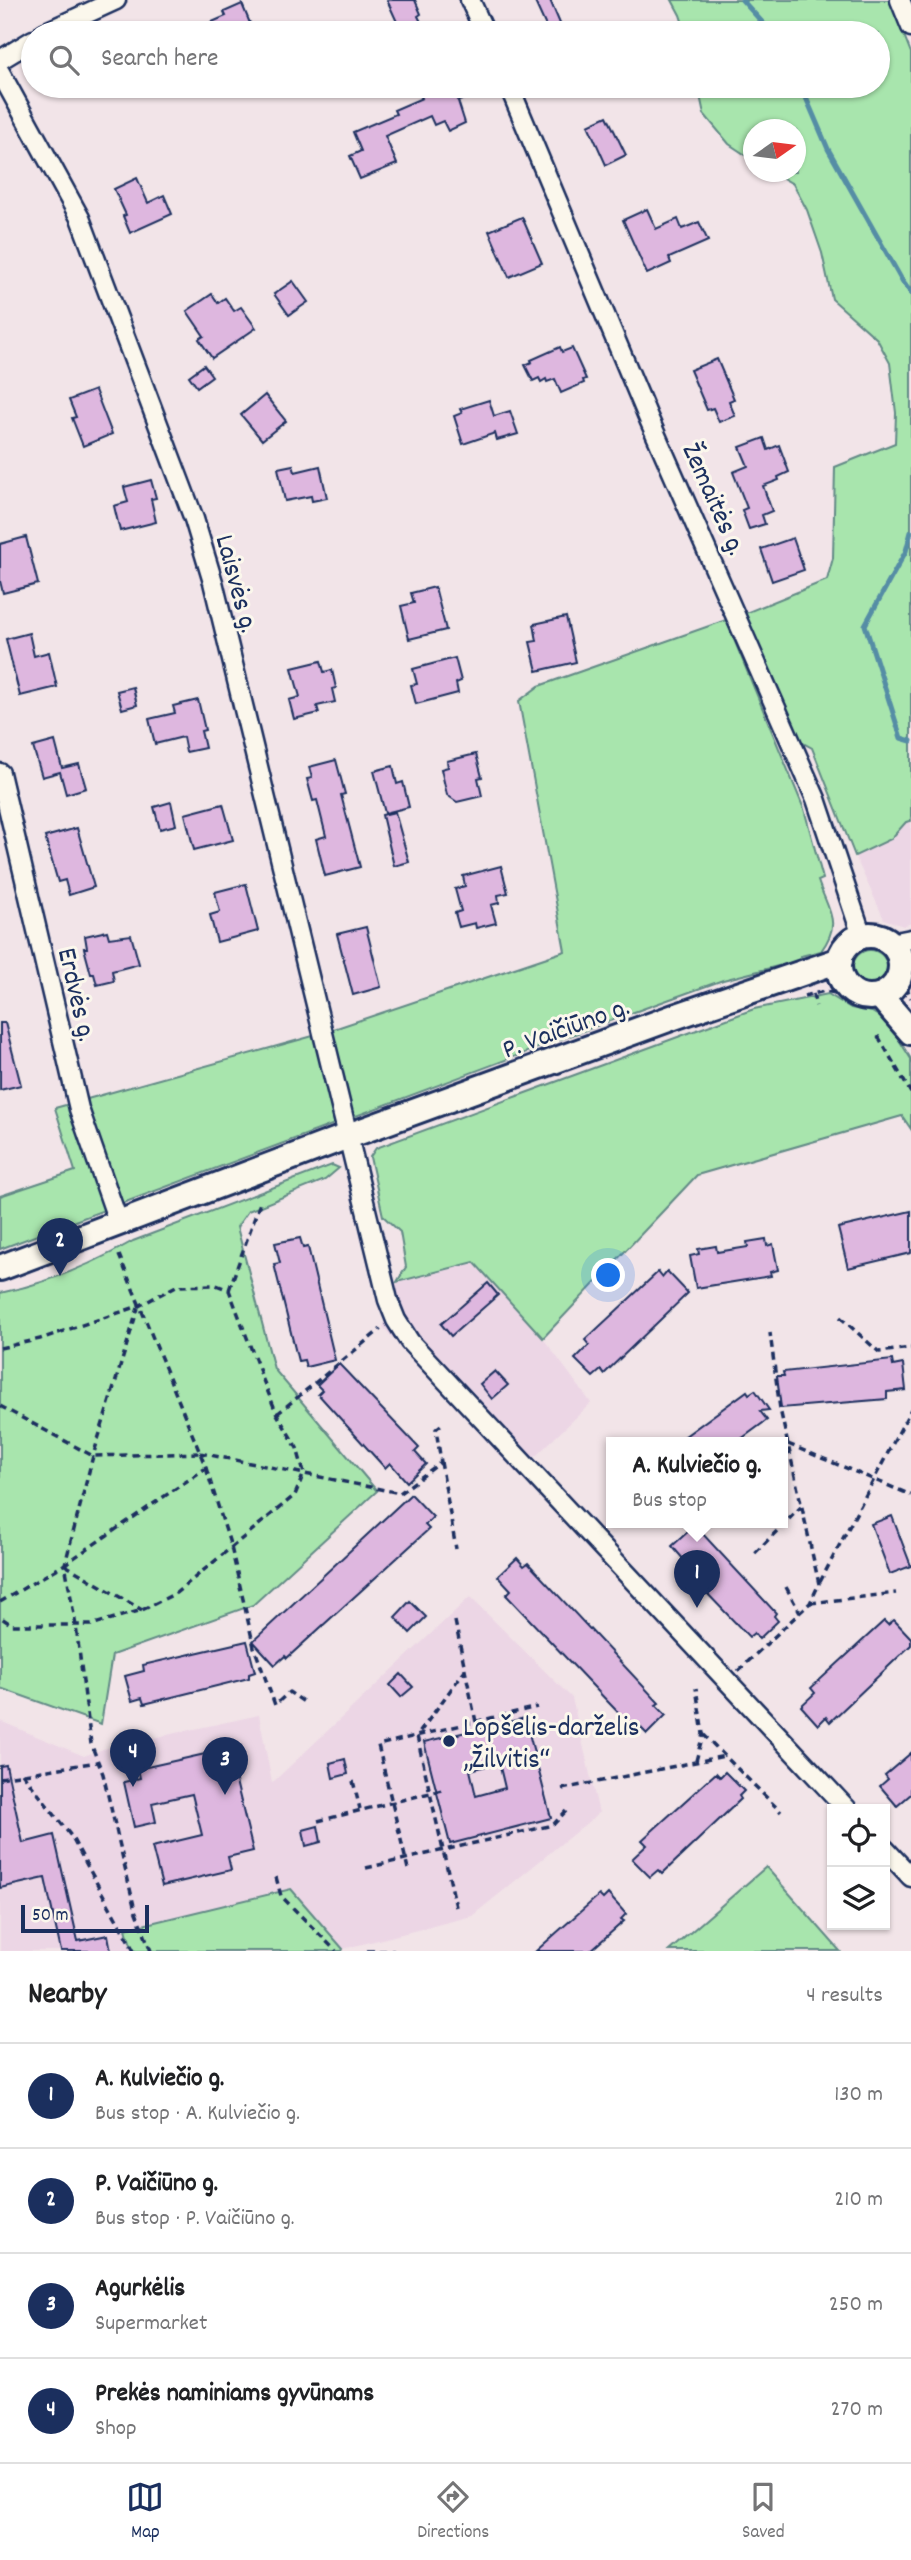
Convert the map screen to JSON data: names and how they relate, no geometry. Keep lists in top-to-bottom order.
{
  "streets": {
    "main road": ["P. Vaičiūno g."],
    "street": ["Žemaitės g.", "Laisvės g.", "Erdvės g."]
  },
  "crossings": [
    ["Žemaitės g.", "P. Vaičiūno g."],
    ["Laisvės g.", "P. Vaičiūno g."],
    ["Erdvės g.", "P. Vaičiūno g."]
  ],
  "places": ["Lopšelis-darželis „Žilvitis“"],
  "scale_bar": "50 m",
  "north": "right",
  "page": {
    "search": "Search here",
    "pins": [
      "2",
      "1",
      "4",
      "3"
    ],
    "popup": ["A. Kulviečio g.", "Bus stop"],
    "scale": "50 m",
    "heading": ["Nearby", "4 results"],
    "list": [
      {
        "mark": "1",
        "name": "A. Kulviečio g.",
        "note": "Bus stop · A. Kulviečio g.",
        "value": "130 m"
      },
      {
        "mark": "2",
        "name": "P. Vaičiūno g.",
        "note": "Bus stop · P. Vaičiūno g.",
        "value": "210 m"
      },
      {
        "mark": "3",
        "name": "Agurkėlis",
        "note": "Supermarket",
        "value": "250 m"
      },
      {
        "mark": "4",
        "name": "Prekės naminiams gyvūnams",
        "note": "Shop",
        "value": "270 m"
      }
    ],
    "nav": ["Map", "Directions", "Saved"]
  }
}
